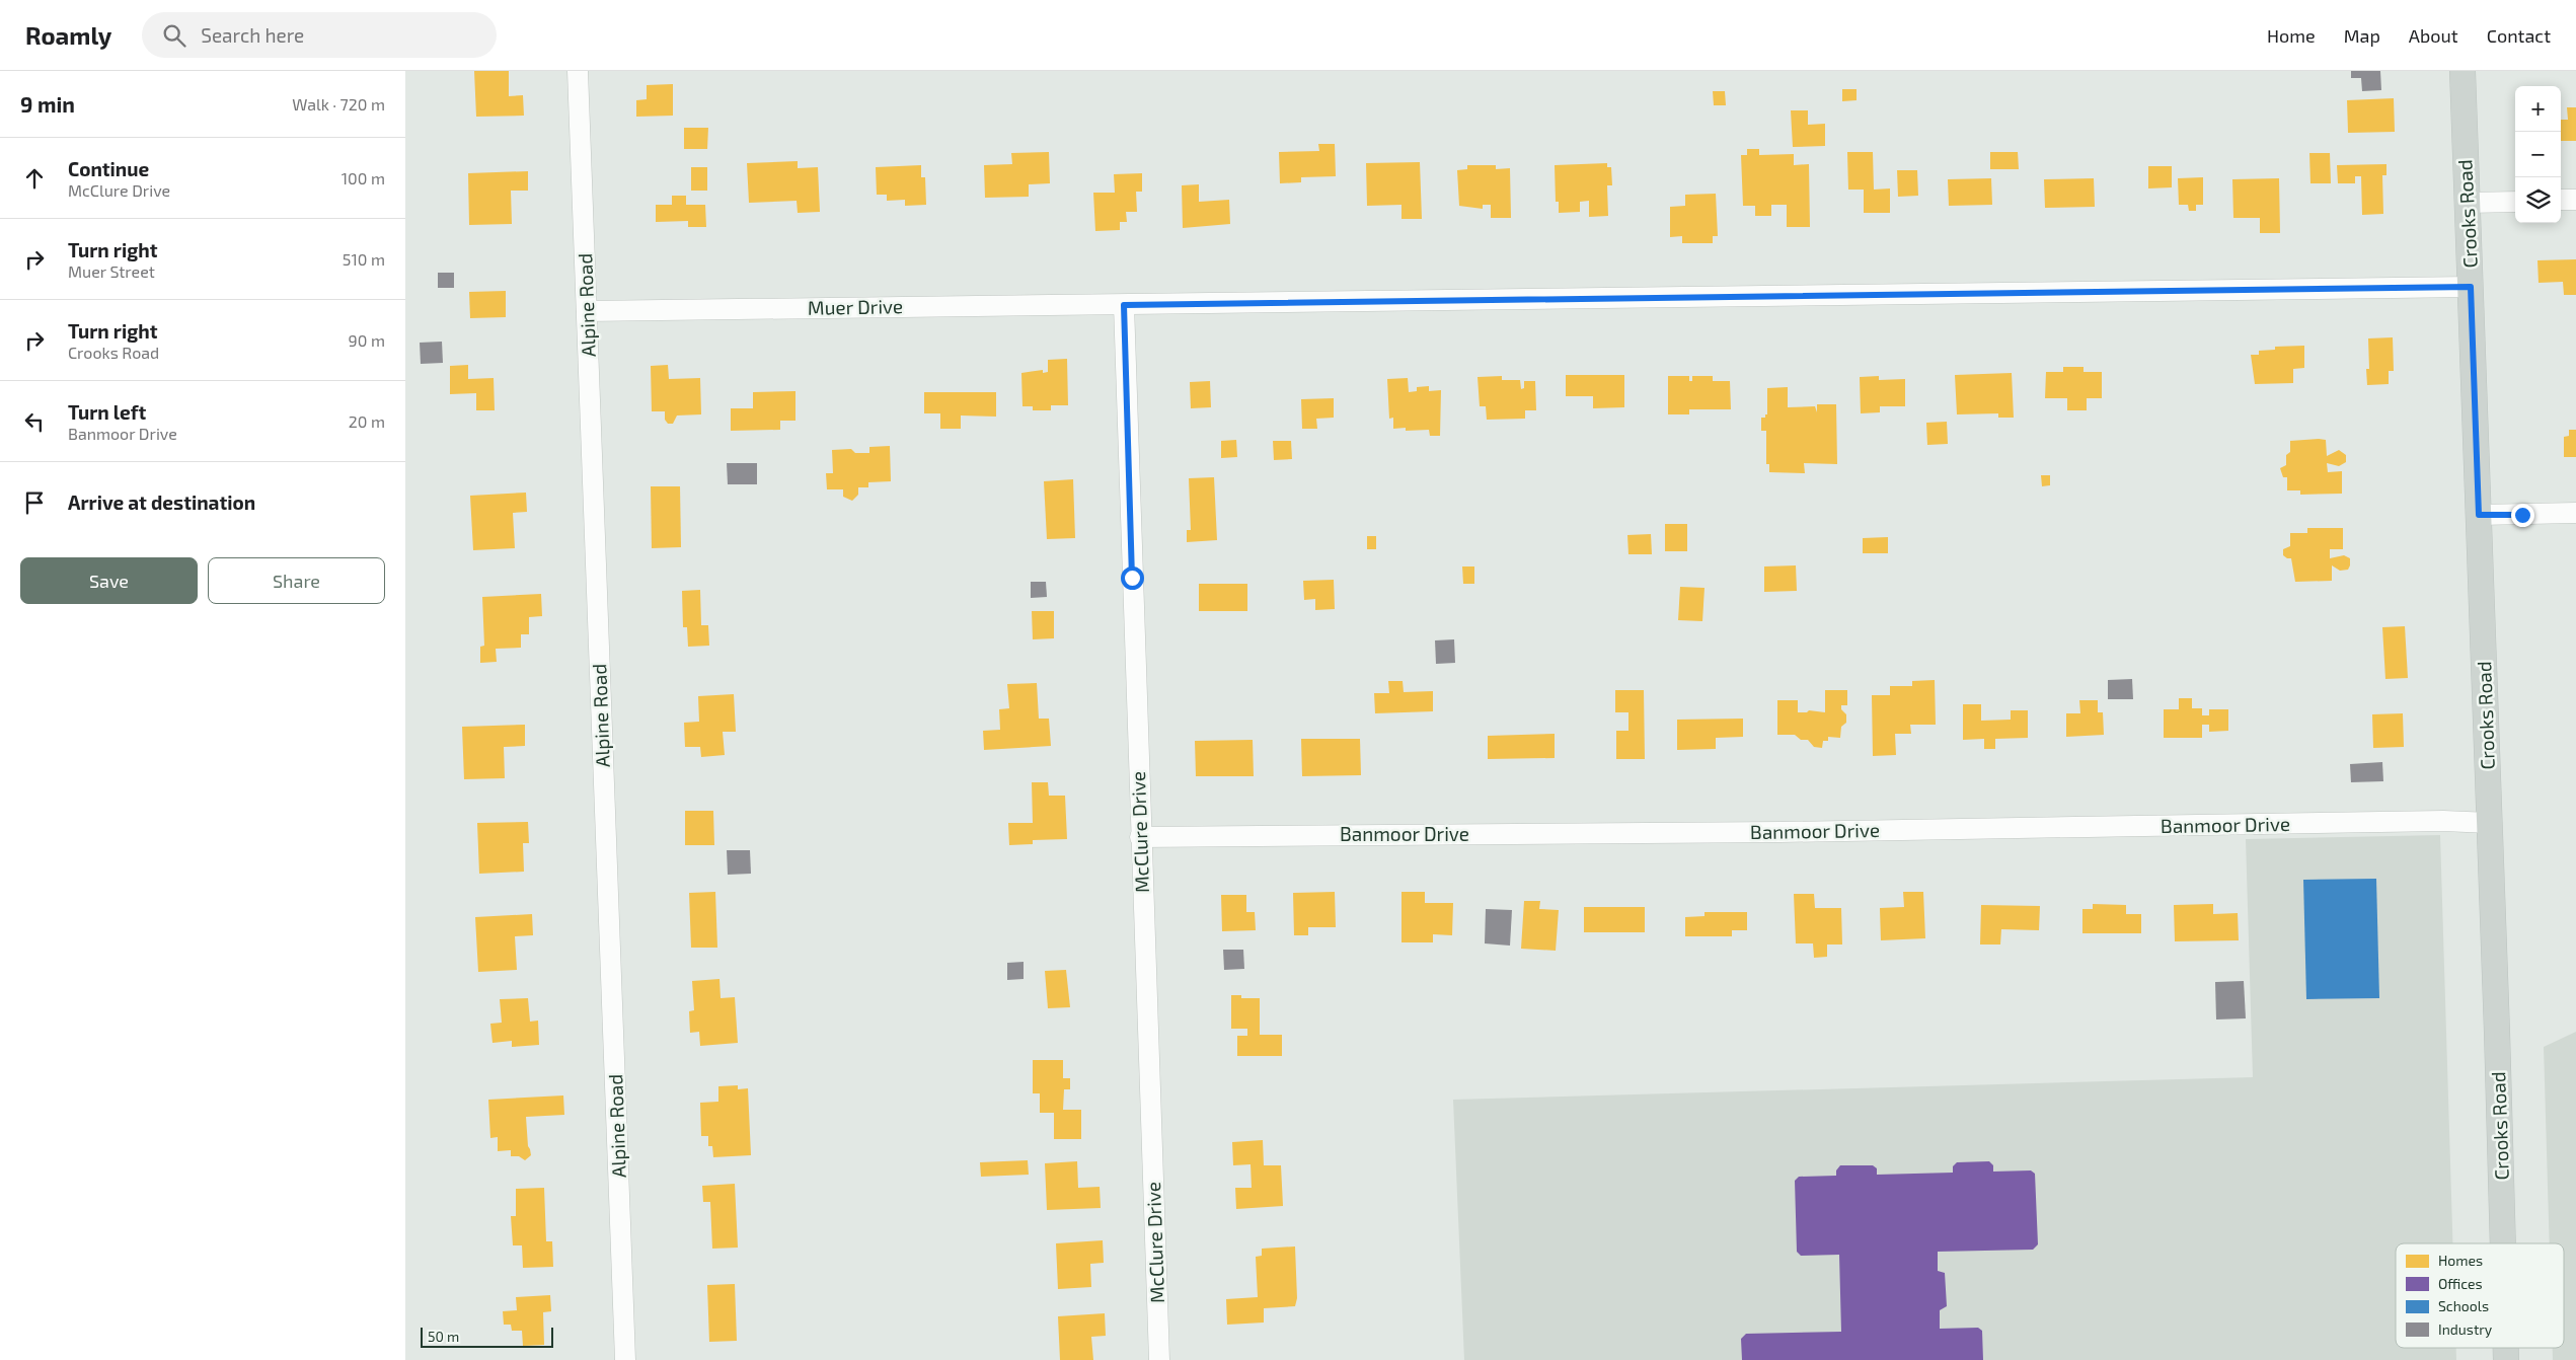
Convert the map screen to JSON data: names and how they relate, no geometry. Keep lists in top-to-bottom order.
{
  "streets": {
    "main road": ["Crooks Road"],
    "street": [
      "Alpine Road",
      "Muer Drive",
      "Banmoor Drive",
      "McClure Drive"
    ]
  },
  "crossings": [
    ["Crooks Road", "Muer Drive"],
    ["Crooks Road", "Banmoor Drive"],
    ["Alpine Road", "Muer Drive"],
    ["Muer Drive", "McClure Drive"],
    ["Banmoor Drive", "McClure Drive"]
  ],
  "legend": [
    "Homes",
    "Offices",
    "Schools",
    "Industry"
  ],
  "scale_bar": "50 m",
  "page": {
    "header": "Roamly",
    "search": "Search here",
    "nav": [
      "Home",
      "Map",
      "About",
      "Contact"
    ],
    "heading": ["9 min", "Walk · 720 m"],
    "map_buttons": ["+", "−"],
    "list": [
      ["Continue", "McClure Drive", "100 m"],
      ["Turn right", "Muer Street", "510 m"],
      ["Turn right", "Crooks Road", "90 m"],
      ["Turn left", "Banmoor Drive", "20 m"],
      "Arrive at destination"
    ],
    "buttons": ["Save", "Share"],
    "scale": "50 m"
  }
}
